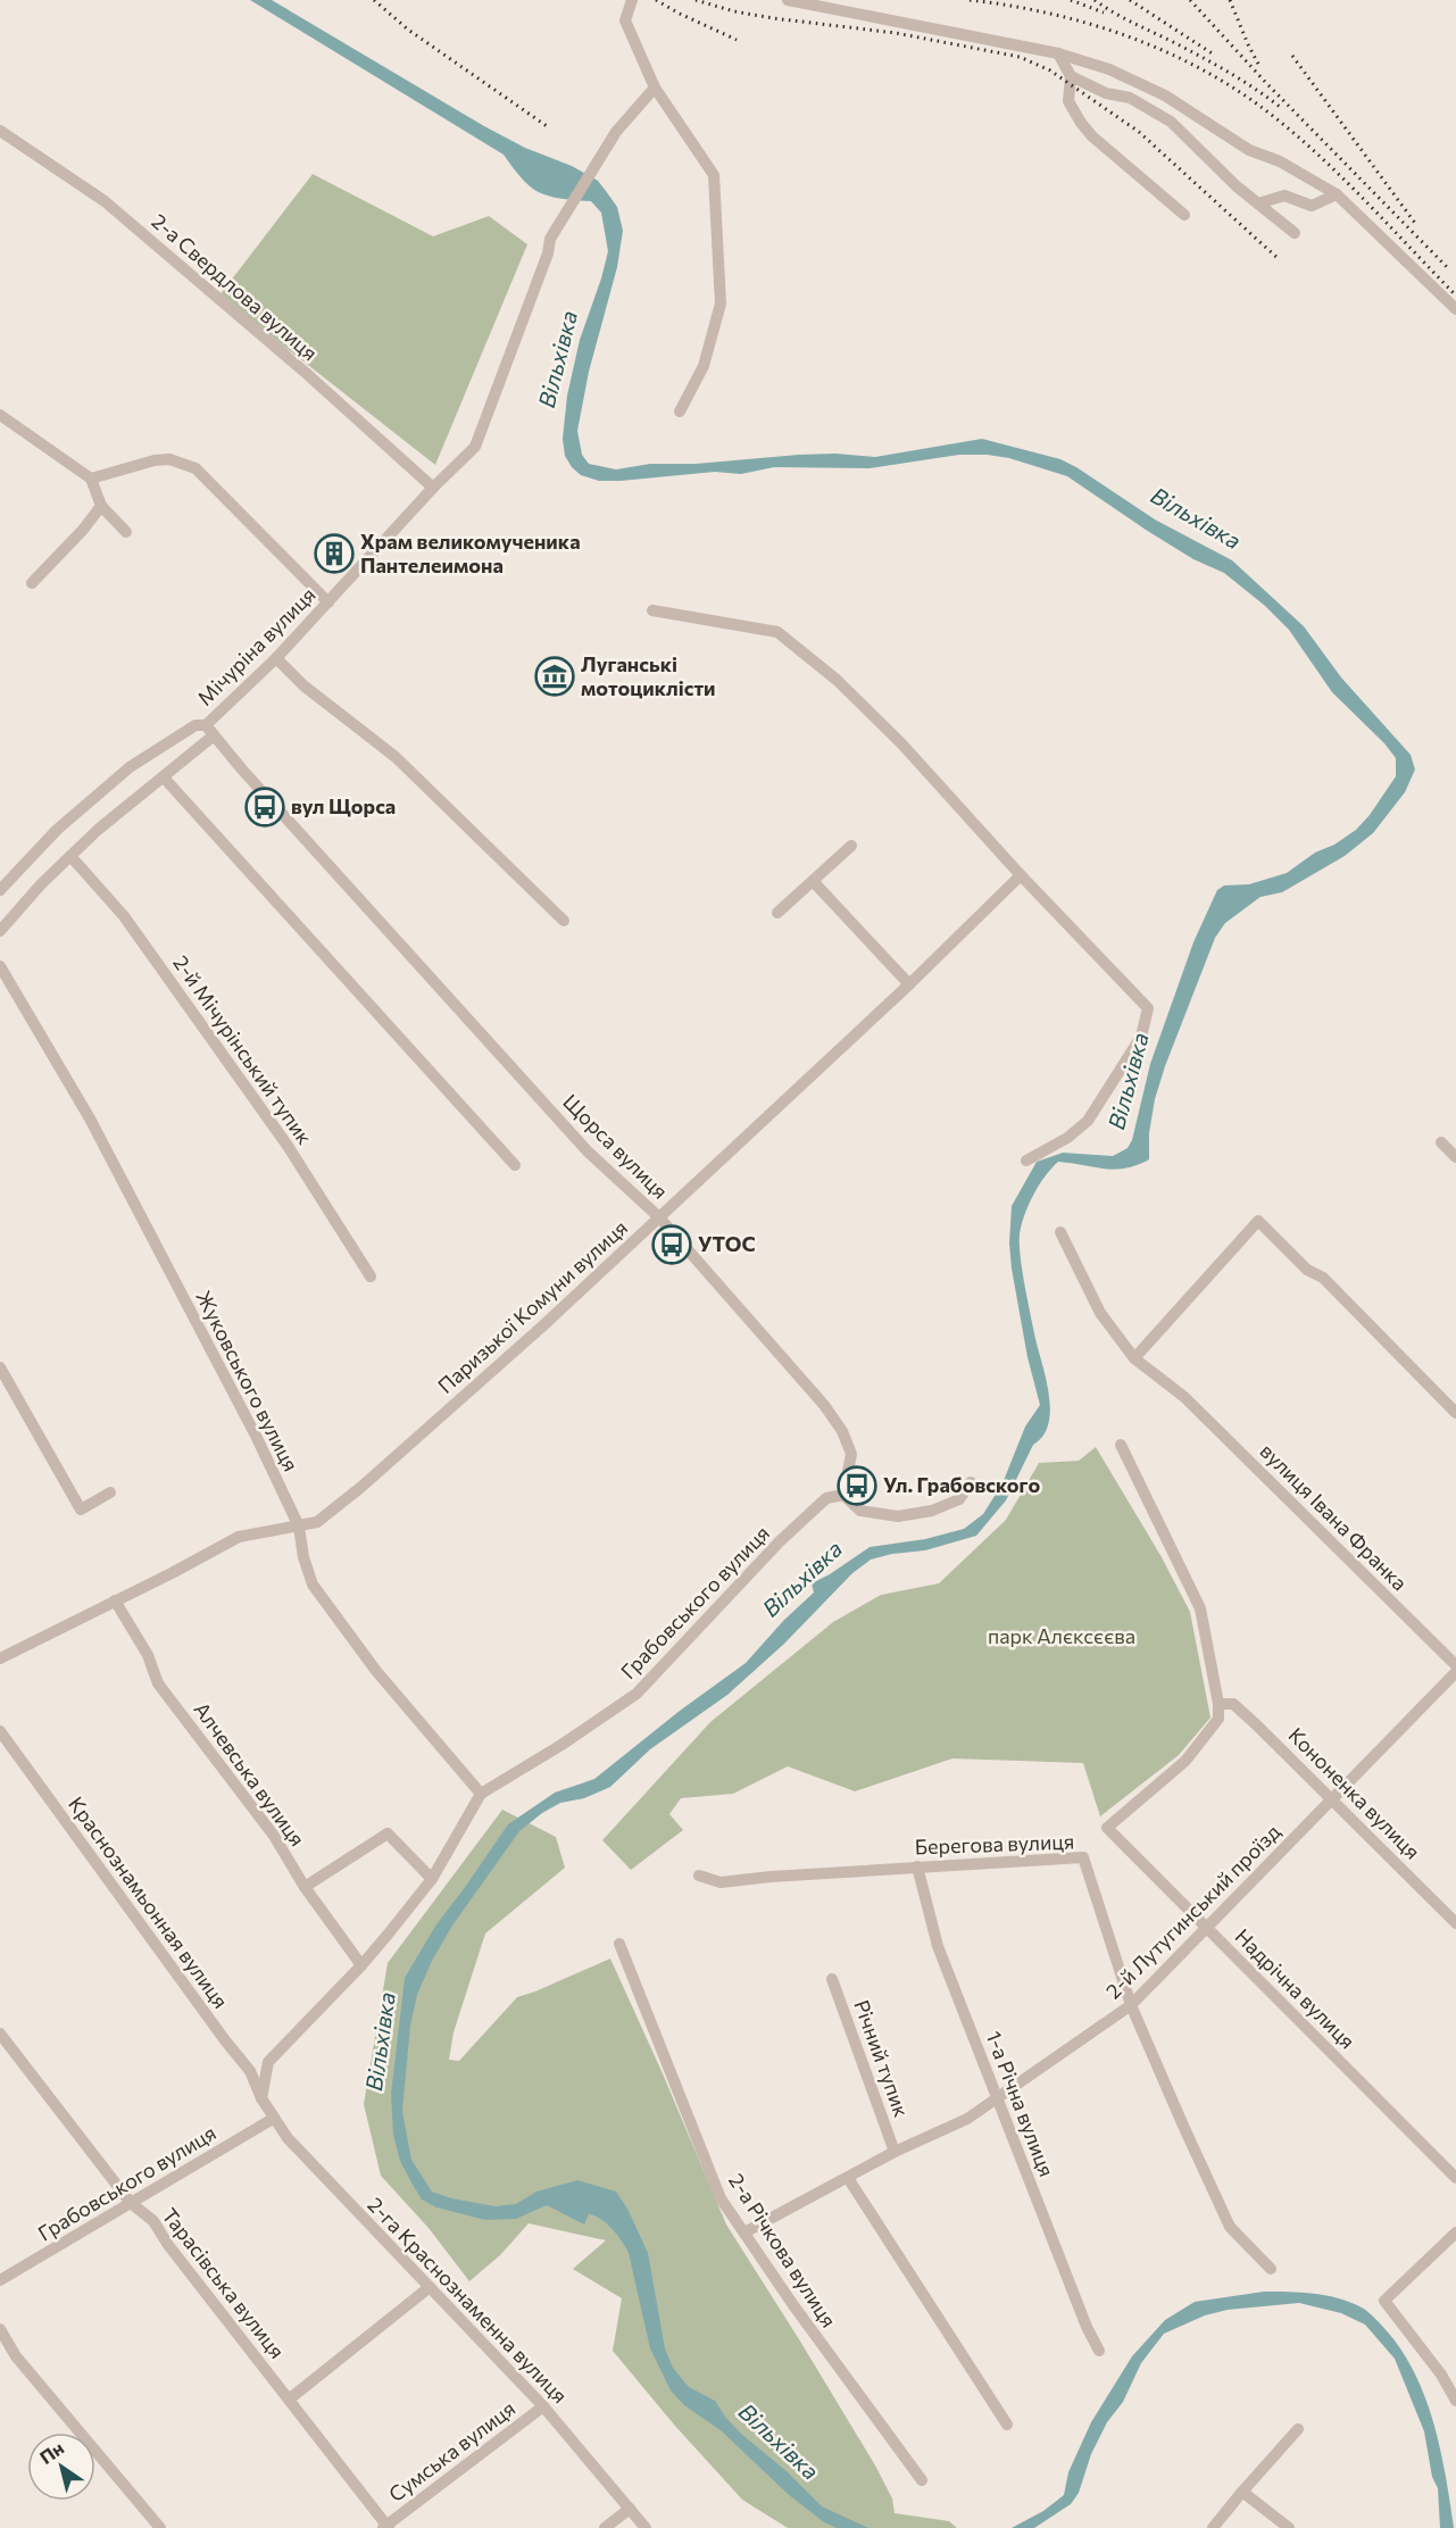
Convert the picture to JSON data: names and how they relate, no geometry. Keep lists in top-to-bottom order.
{
  "streets": {
    "street": [
      "2-а Свердлова вулиця",
      "Мічуріна вулиця",
      "2-й Мічурінський тупик",
      "Щорса вулиця",
      "Паризької Комуни вулиця",
      "Жуковського вулиця",
      "вулиця Івана Франка",
      "Грабовського вулиця",
      "Алчевська вулиця",
      "Кононенка вулиця",
      "Берегова вулиця",
      "Краснознамьонная вулиця",
      "2-й Лутугинський проїзд",
      "Надрічна вулиця",
      "Річний тупик",
      "1-а Річна вулиця",
      "2-а Річкова вулиця",
      "Тарасівська вулиця",
      "2-га Краснознаменна вулиця",
      "Сумська вулиця"
    ]
  },
  "crossings": [
    ["2-а Свердлова вулиця", "Мічуріна вулиця"],
    ["Мічуріна вулиця", "2-й Мічурінський тупик"],
    ["Мічуріна вулиця", "Щорса вулиця"],
    ["Щорса вулиця", "Паризької Комуни вулиця"],
    ["Щорса вулиця", "Грабовського вулиця"],
    ["Паризької Комуни вулиця", "Жуковського вулиця"],
    ["Паризької Комуни вулиця", "Алчевська вулиця"],
    ["Жуковського вулиця", "Грабовського вулиця"],
    ["Грабовського вулиця", "Алчевська вулиця"],
    ["Грабовського вулиця", "Краснознамьонная вулиця"],
    ["Грабовського вулиця", "Тарасівська вулиця"],
    ["Грабовського вулиця", "2-га Краснознаменна вулиця"],
    ["Кононенка вулиця", "2-й Лутугинський проїзд"],
    ["Кононенка вулиця", "Надрічна вулиця"],
    ["Берегова вулиця", "2-й Лутугинський проїзд"],
    ["Берегова вулиця", "1-а Річна вулиця"],
    ["Краснознамьонная вулиця", "2-га Краснознаменна вулиця"],
    ["2-й Лутугинський проїзд", "Надрічна вулиця"],
    ["2-й Лутугинський проїзд", "Річний тупик"],
    ["2-й Лутугинський проїзд", "1-а Річна вулиця"],
    ["2-й Лутугинський проїзд", "2-а Річкова вулиця"],
    ["Тарасівська вулиця", "Сумська вулиця"],
    ["2-га Краснознаменна вулиця", "Сумська вулиця"]
  ],
  "water": ["Вільхівка"],
  "parks": ["парк Алєксєєва"],
  "places": {
    "building": ["Храм великомученика Пантелеимона"],
    "museum": ["Луганські мотоциклісти"],
    "bus stop": ["вул Щорса", "УТОС", "Ул. Грабовского"]
  },
  "north": "top left"
}
